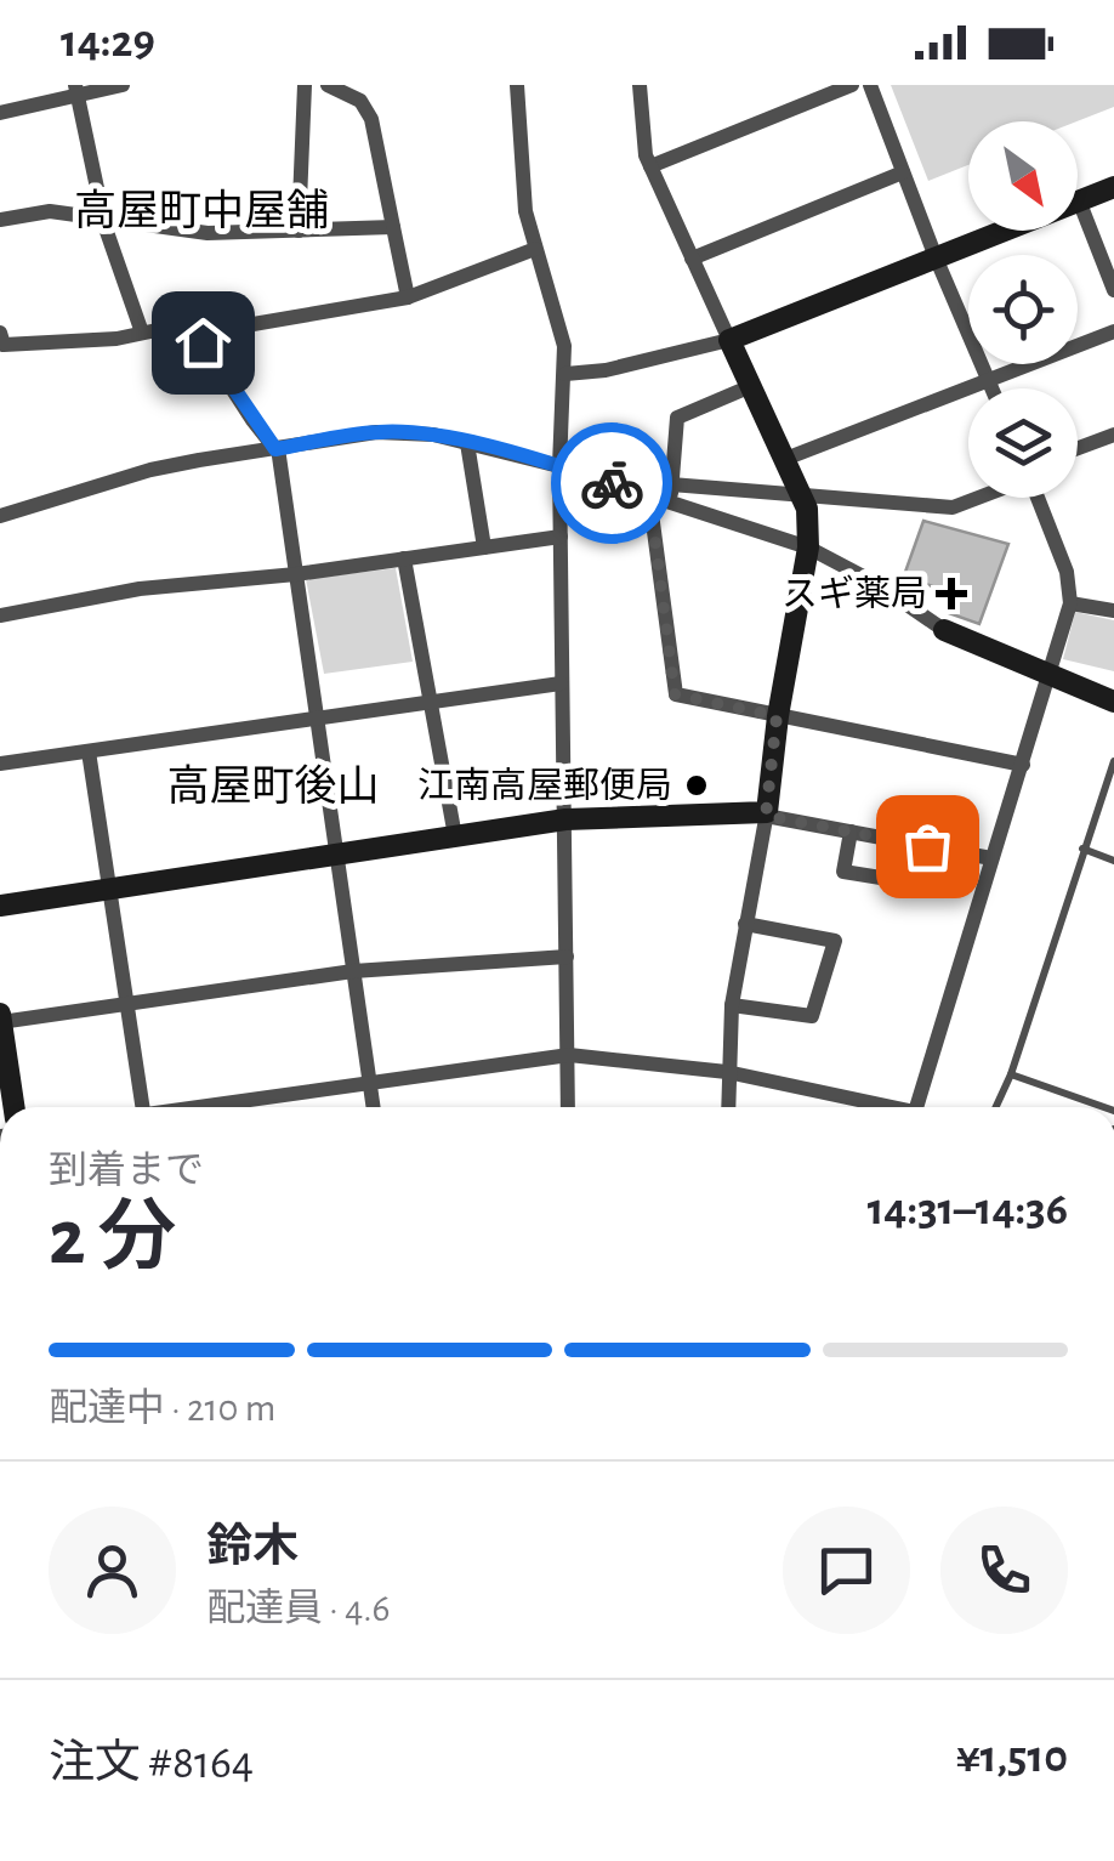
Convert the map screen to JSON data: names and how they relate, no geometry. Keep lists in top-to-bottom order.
{
  "districts": ["高屋町中屋舗", "高屋町後山"],
  "places": {
    "health": ["スギ薬局"],
    "other": ["江南高屋郵便局"]
  },
  "north": "bottom right",
  "page": {
    "status": "14:29",
    "heading": ["2 分", "到着まで", "14:31–14:36"],
    "panel": [
      "鈴木",
      "配達員 · 4.6",
      "注文 #8164",
      "¥1,510"
    ],
    "bar": "配達中 · 210 m"
  }
}
